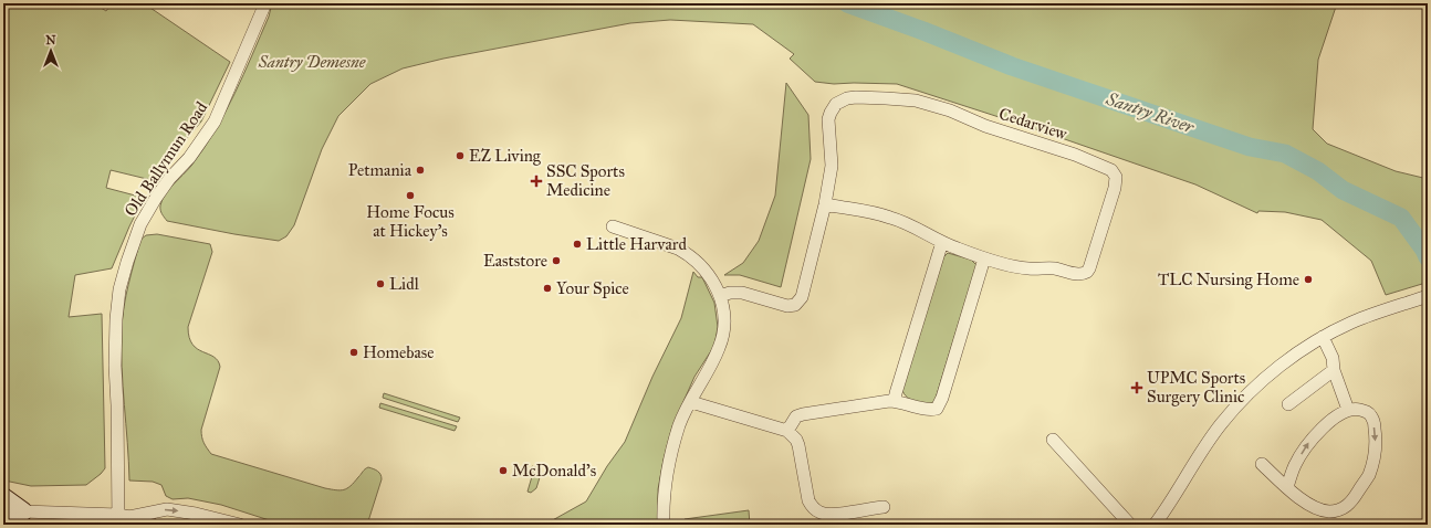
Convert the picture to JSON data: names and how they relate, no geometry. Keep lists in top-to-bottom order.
{
  "streets": {
    "street": ["Cedarview", "Old Ballymun Road"]
  },
  "water": ["Santry River"],
  "parks": ["Santry Demesne"],
  "places": {
    "other": [
      "EZ Living",
      "Petmania",
      "Home Focus at Hickey's",
      "Little Harvard",
      "Eaststore",
      "TLC Nursing Home",
      "Lidl",
      "Your Spice",
      "Homebase",
      "McDonald's"
    ],
    "health": ["SSC Sports Medicine", "UPMC Sports Surgery Clinic"]
  },
  "north": "top"
}
